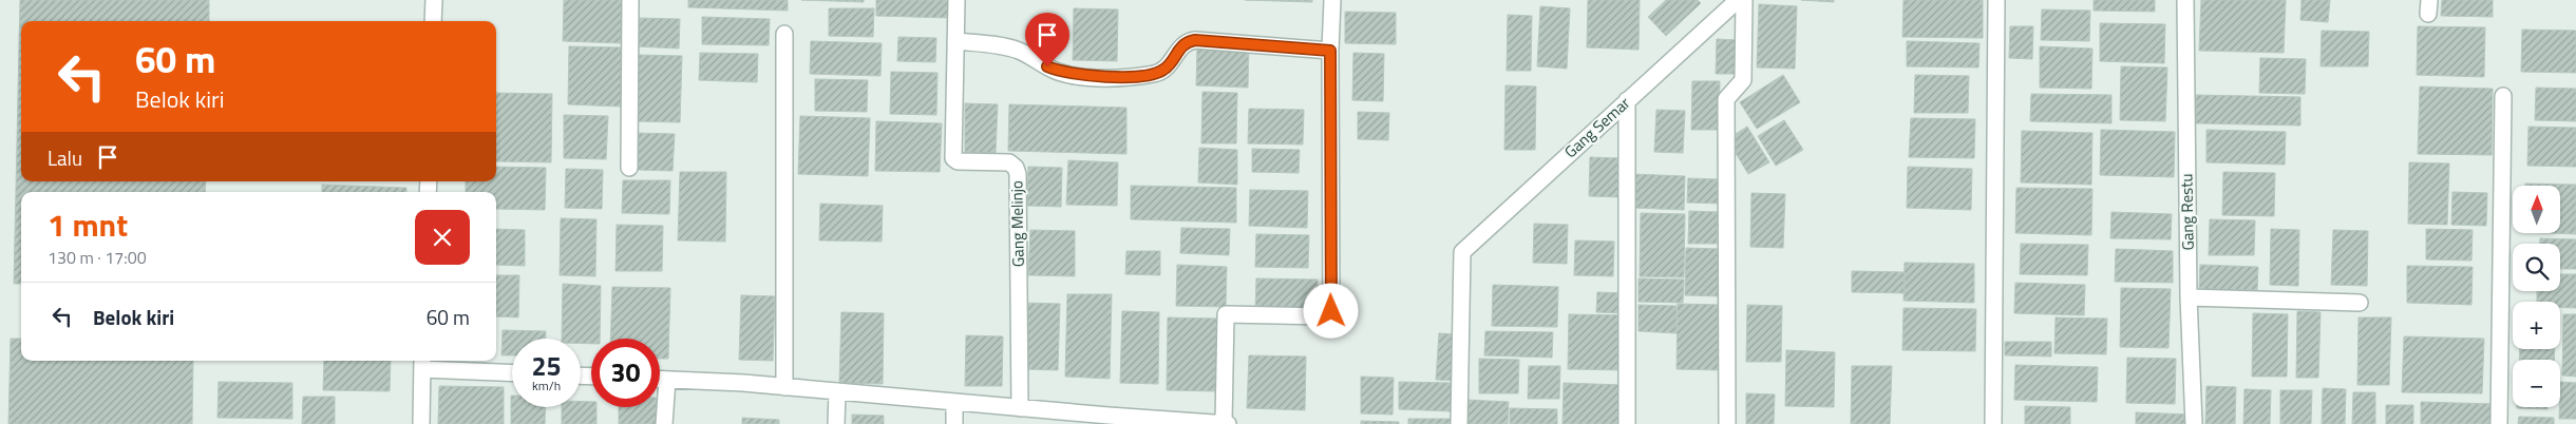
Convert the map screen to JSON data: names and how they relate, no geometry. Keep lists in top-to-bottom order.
{
  "streets": {
    "street": ["Gang Semar", "Gang Restu", "Gang Melinjo"]
  },
  "north": "top",
  "page": {
    "turn": ["60 m", "Belok kiri"],
    "then": "Lalu",
    "map_buttons": ["+", "−"],
    "heading": ["1 mnt", "130 m · 17:00"],
    "list": [
      {
        "name": "Belok kiri",
        "value": "60 m"
      }
    ],
    "speed": "25 km/h",
    "limit": "30"
  }
}
